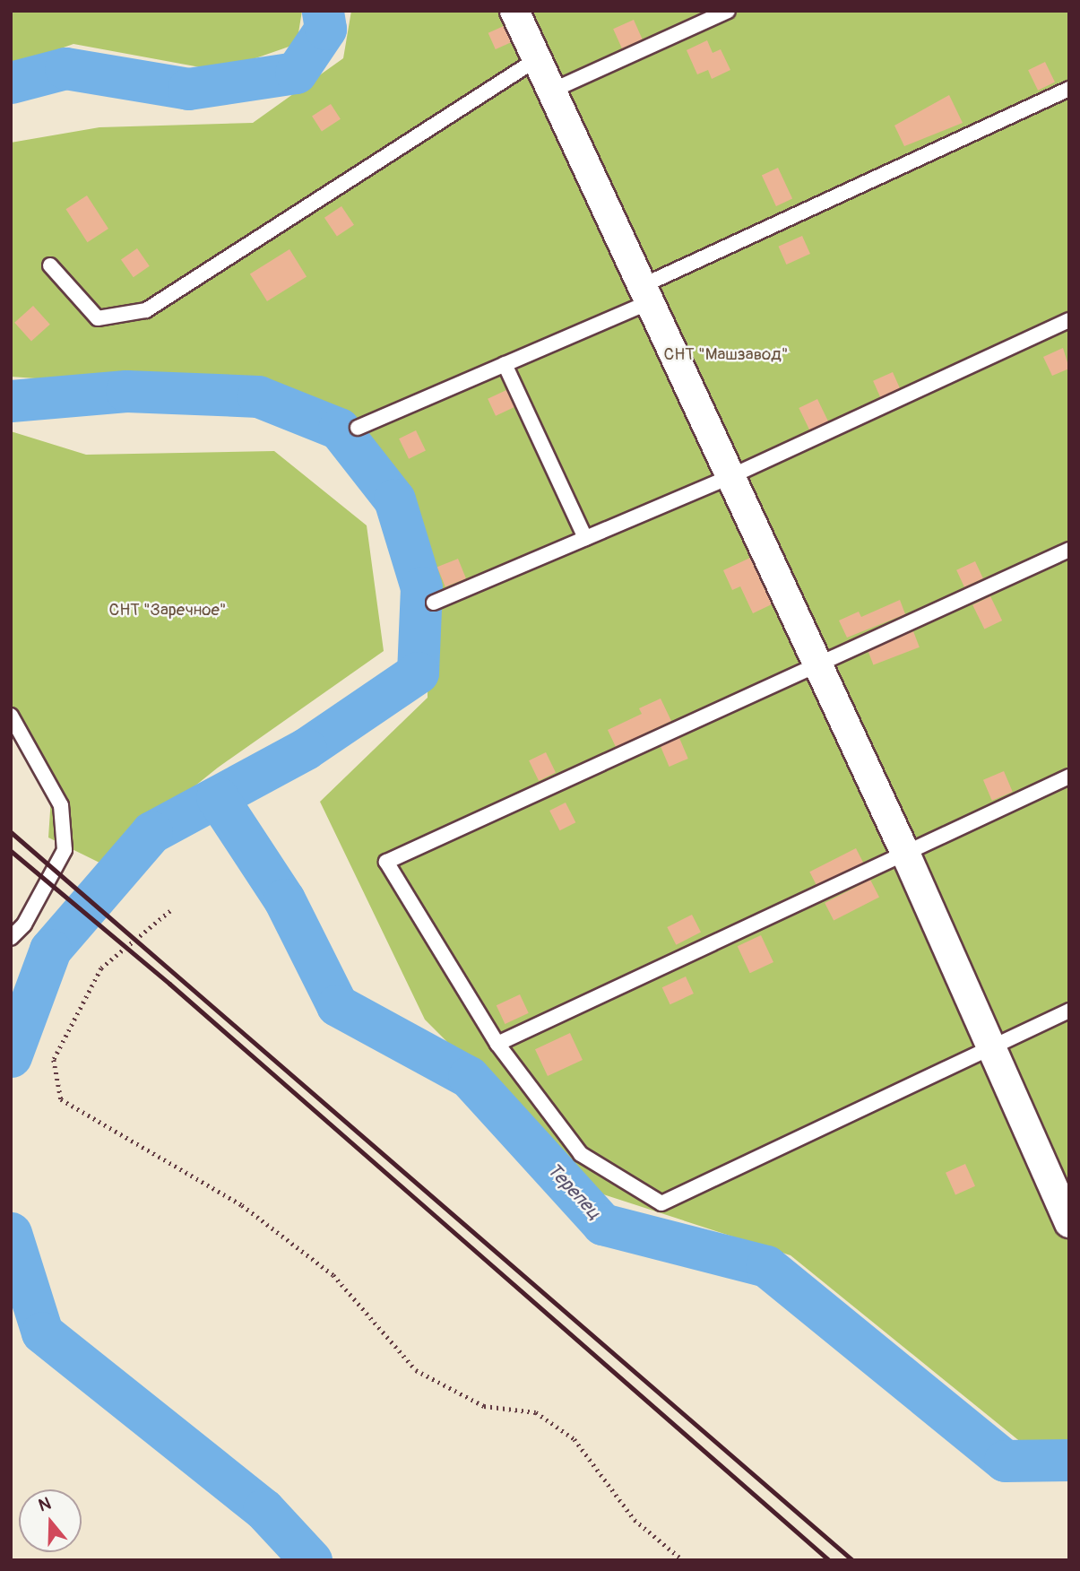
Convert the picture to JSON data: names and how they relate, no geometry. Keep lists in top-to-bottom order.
{
  "water": ["Терепец"],
  "parks": ["СНТ \"Машзавод\"", "СНТ \"Заречное\""],
  "north": "top"
}
